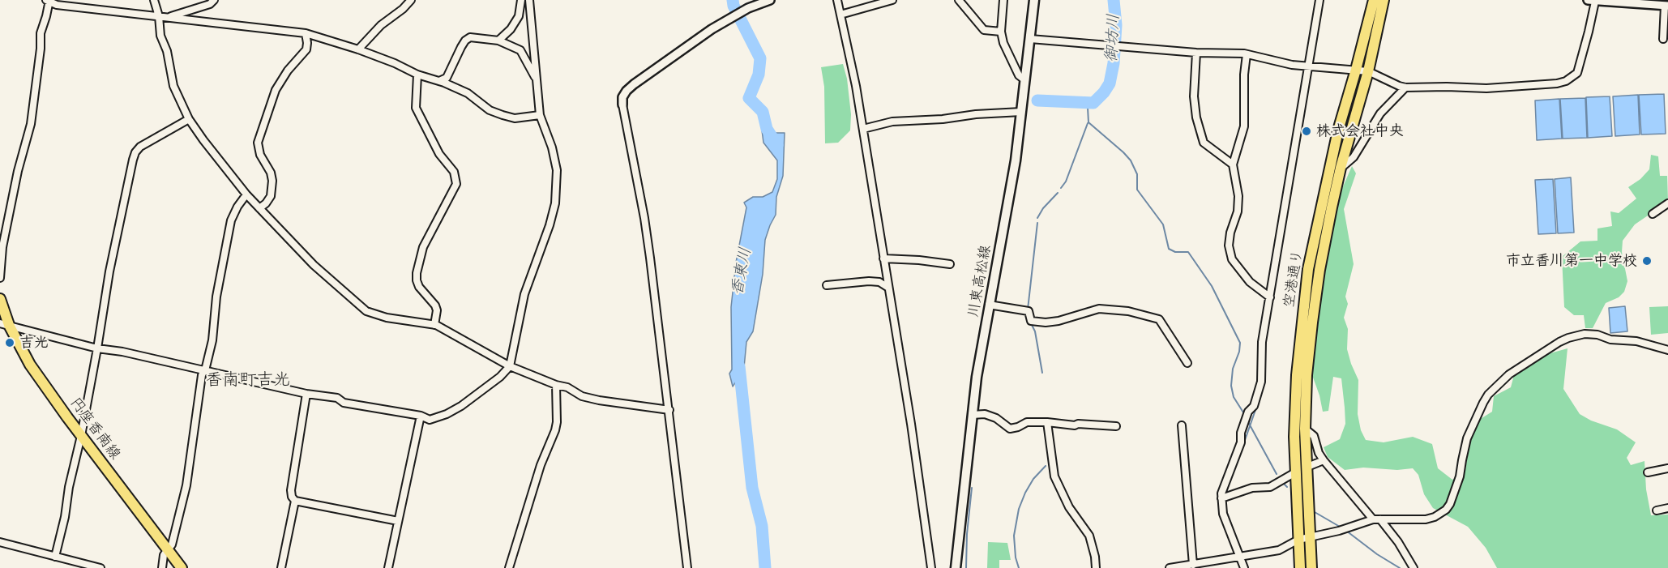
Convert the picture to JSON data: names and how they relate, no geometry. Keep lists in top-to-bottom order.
{
  "streets": {
    "main road": ["空港通り", "川東高松線", "円座香南線"]
  },
  "districts": ["香南町吉光"],
  "water": ["御坊川", "香東川"],
  "places": ["株式会社中央", "市立香川第一中学校", "吉光"]
}
